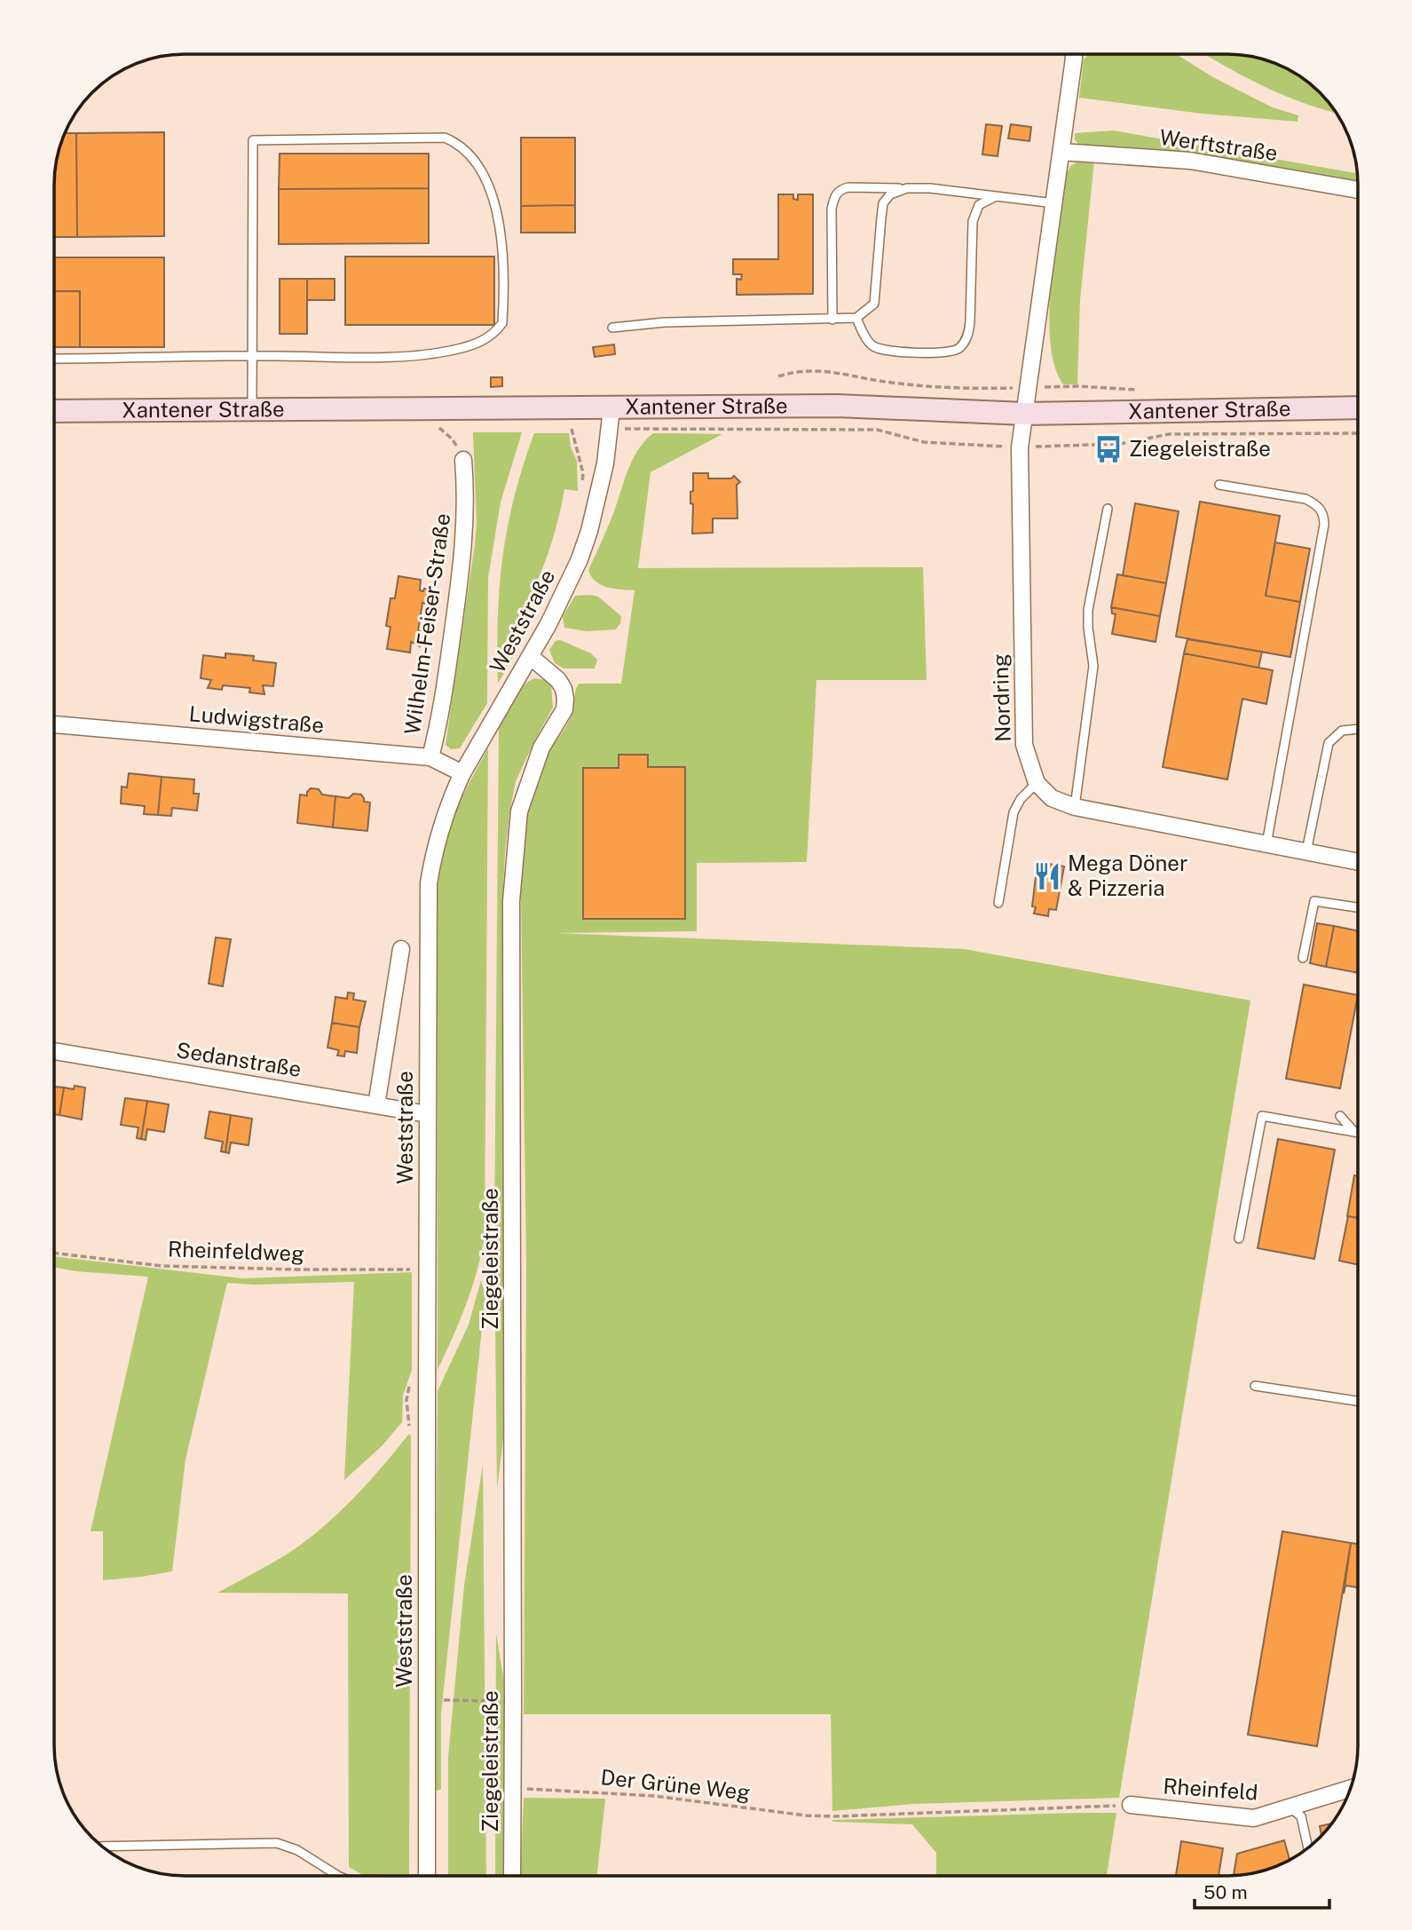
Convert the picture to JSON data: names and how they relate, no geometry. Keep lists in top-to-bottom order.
{
  "streets": {
    "main road": ["Xantener Straße"],
    "street": [
      "Werftstraße",
      "Weststraße",
      "Wilhelm-Feiser-Straße",
      "Nordring",
      "Ludwigstraße",
      "Sedanstraße",
      "Ziegeleistraße",
      "Rheinfeld"
    ],
    "path": ["Rheinfeldweg", "Der Grüne Weg"]
  },
  "crossings": [
    ["Xantener Straße", "Weststraße"],
    ["Xantener Straße", "Nordring"],
    ["Weststraße", "Ludwigstraße"],
    ["Weststraße", "Sedanstraße"],
    ["Weststraße", "Rheinfeldweg"],
    ["Weststraße", "Ziegeleistraße"],
    ["Wilhelm-Feiser-Straße", "Ludwigstraße"],
    ["Ziegeleistraße", "Der Grüne Weg"],
    ["Der Grüne Weg", "Rheinfeld"]
  ],
  "places": {
    "bus stop": ["Ziegeleistraße"],
    "restaurant": ["Mega Döner & Pizzeria"]
  },
  "scale_bar": "50 m"
}
